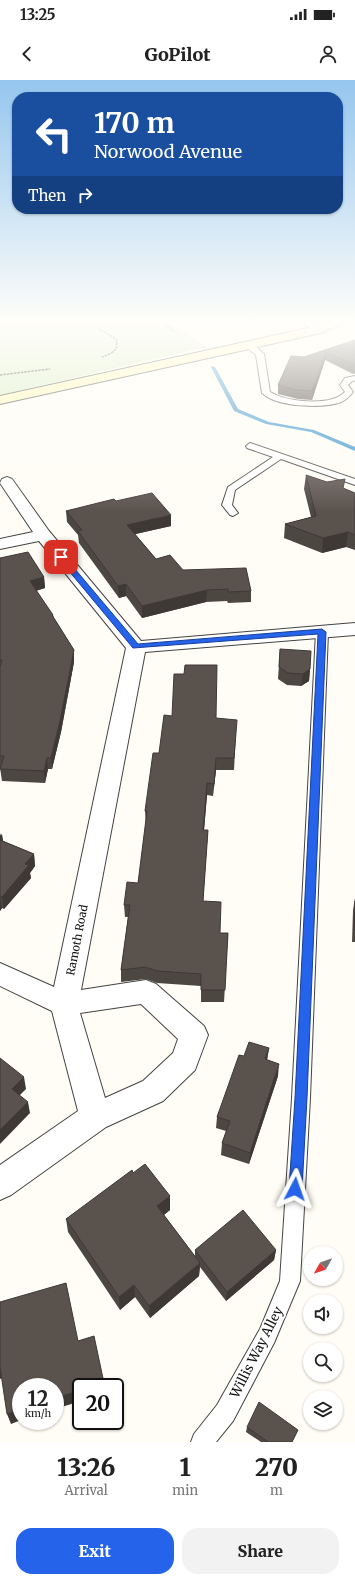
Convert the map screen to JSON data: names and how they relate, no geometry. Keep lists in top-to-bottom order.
{
  "streets": {
    "street": ["Ramoth Road"],
    "lane": ["Willis Way Alley"]
  },
  "north": "bottom left",
  "page": {
    "status": "13:25",
    "header": "GoPilot",
    "turn": ["170 m", "Norwood Avenue"],
    "then": "Then",
    "speed": "12 km/h",
    "limit": "20",
    "eta": [
      "13:26",
      "Arrival",
      "1",
      "min",
      "270",
      "m"
    ],
    "buttons": ["Exit", "Share"]
  }
}
